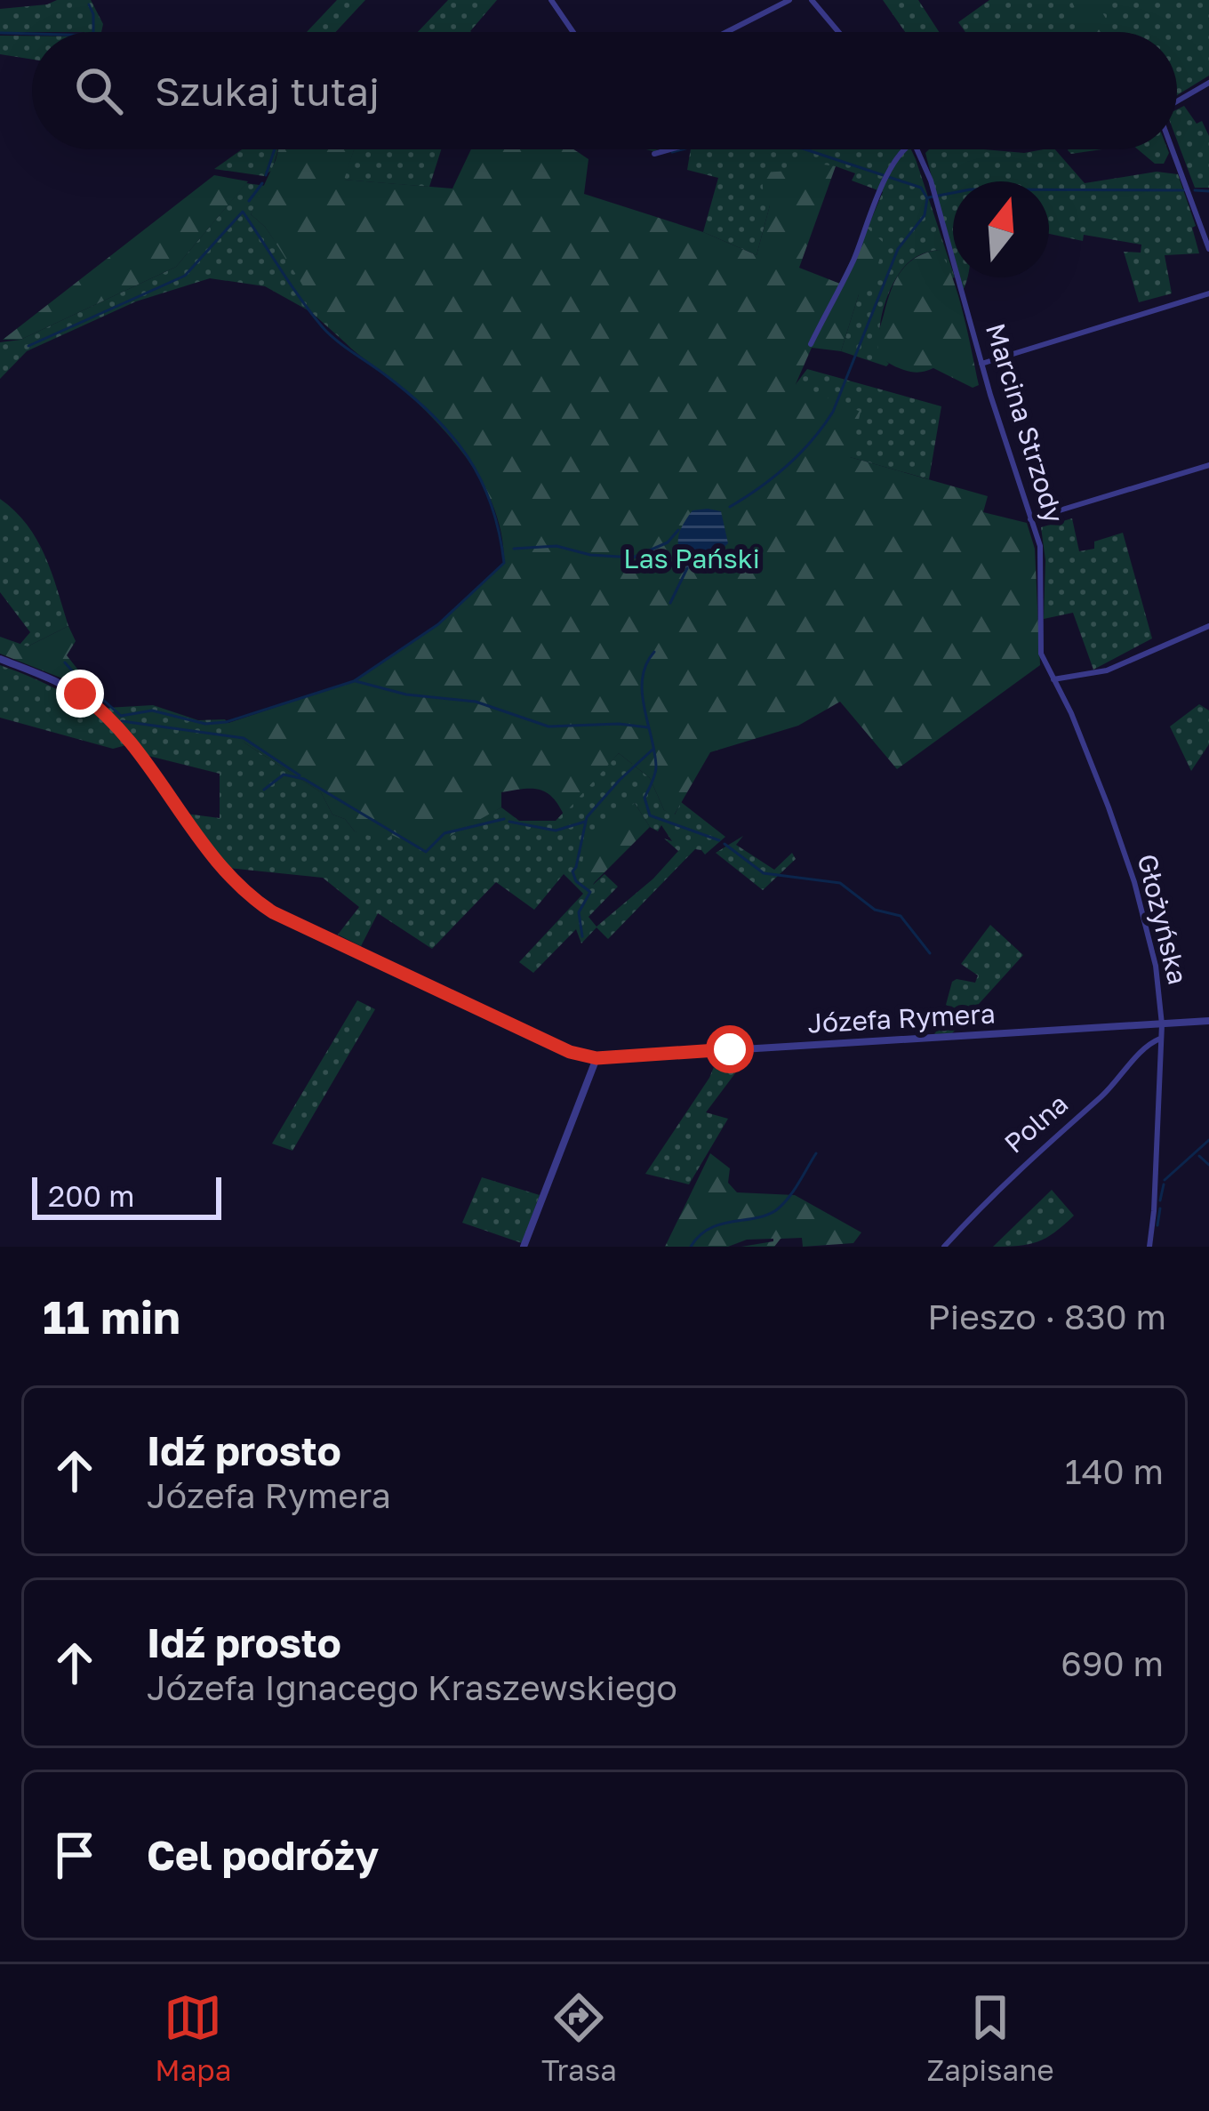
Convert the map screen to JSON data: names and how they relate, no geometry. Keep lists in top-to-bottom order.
{
  "streets": {
    "street": [
      "Marcina Strzody",
      "Głożyńska",
      "Józefa Rymera",
      "Polna"
    ]
  },
  "crossings": [
    ["Marcina Strzody", "Głożyńska"],
    ["Głożyńska", "Józefa Rymera"],
    ["Głożyńska", "Polna"]
  ],
  "parks": ["Las Pański"],
  "scale_bar": "200 m",
  "north": "top",
  "page": {
    "search": "Szukaj tutaj",
    "scale": "200 m",
    "heading": ["11 min", "Pieszo · 830 m"],
    "list": [
      ["Idź prosto", "Józefa Rymera", "140 m"],
      ["Idź prosto", "Józefa Ignacego Kraszewskiego", "690 m"],
      "Cel podróży"
    ],
    "nav": ["Mapa", "Trasa", "Zapisane"]
  }
}
